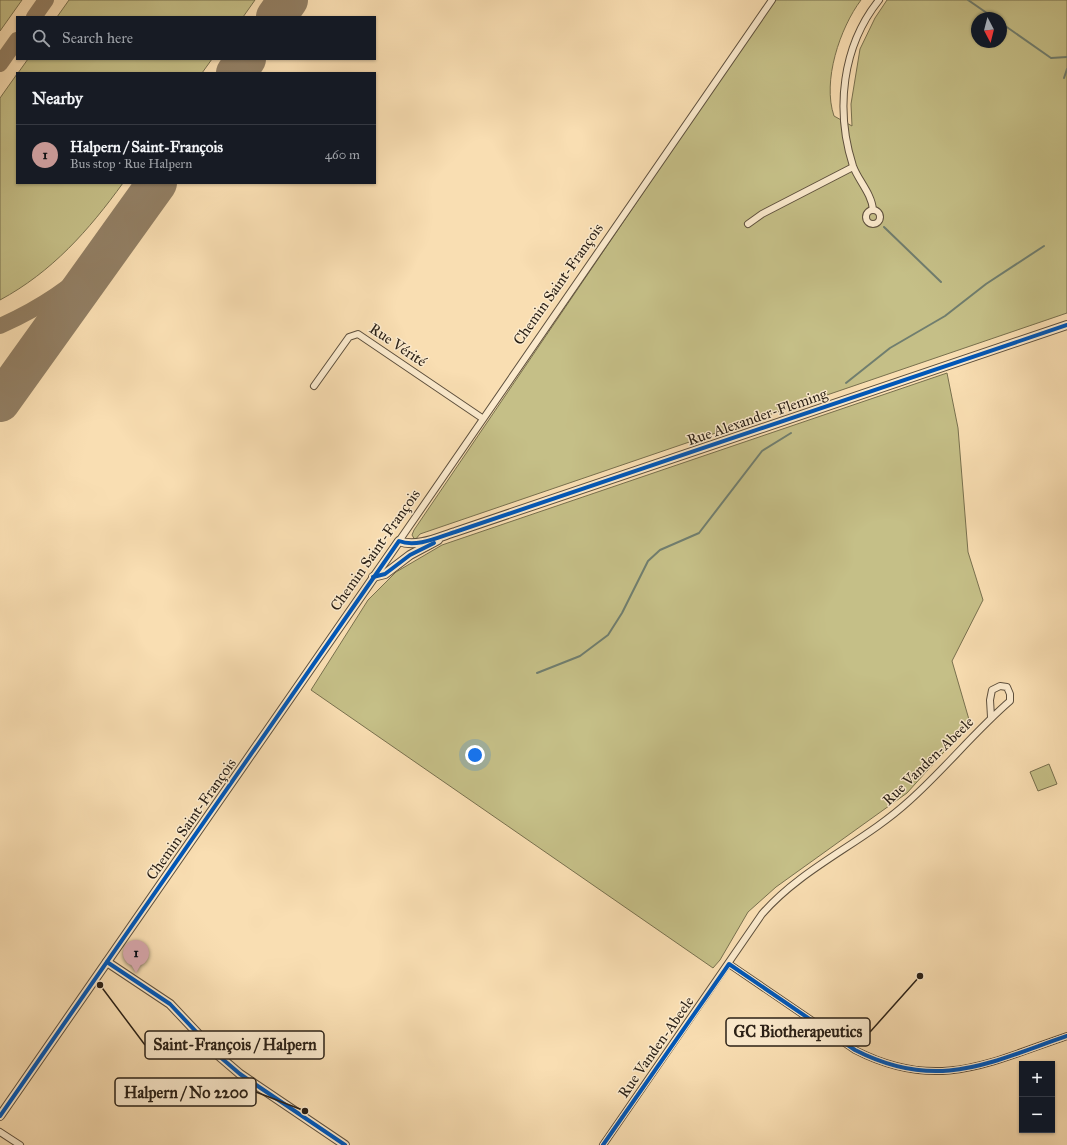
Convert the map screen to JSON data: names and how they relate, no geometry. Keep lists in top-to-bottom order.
{
  "streets": {
    "street": [
      "Chemin Saint-François",
      "Rue Vérité",
      "Rue Alexander-Fleming",
      "Rue Vanden-Abeele"
    ]
  },
  "crossings": [
    ["Chemin Saint-François", "Rue Vérité"],
    ["Chemin Saint-François", "Rue Alexander-Fleming"]
  ],
  "places": ["GC Biotherapeutics", "Saint-François / Halpern", "Halpern / No 2200"],
  "north": "bottom",
  "page": {
    "search": "Search here",
    "heading": "Nearby",
    "list": [
      {
        "mark": "1",
        "name": "Halpern / Saint-François",
        "note": "Bus stop · Rue Halpern",
        "value": "460 m"
      }
    ],
    "pins": "1",
    "map_buttons": ["+", "−"]
  }
}
